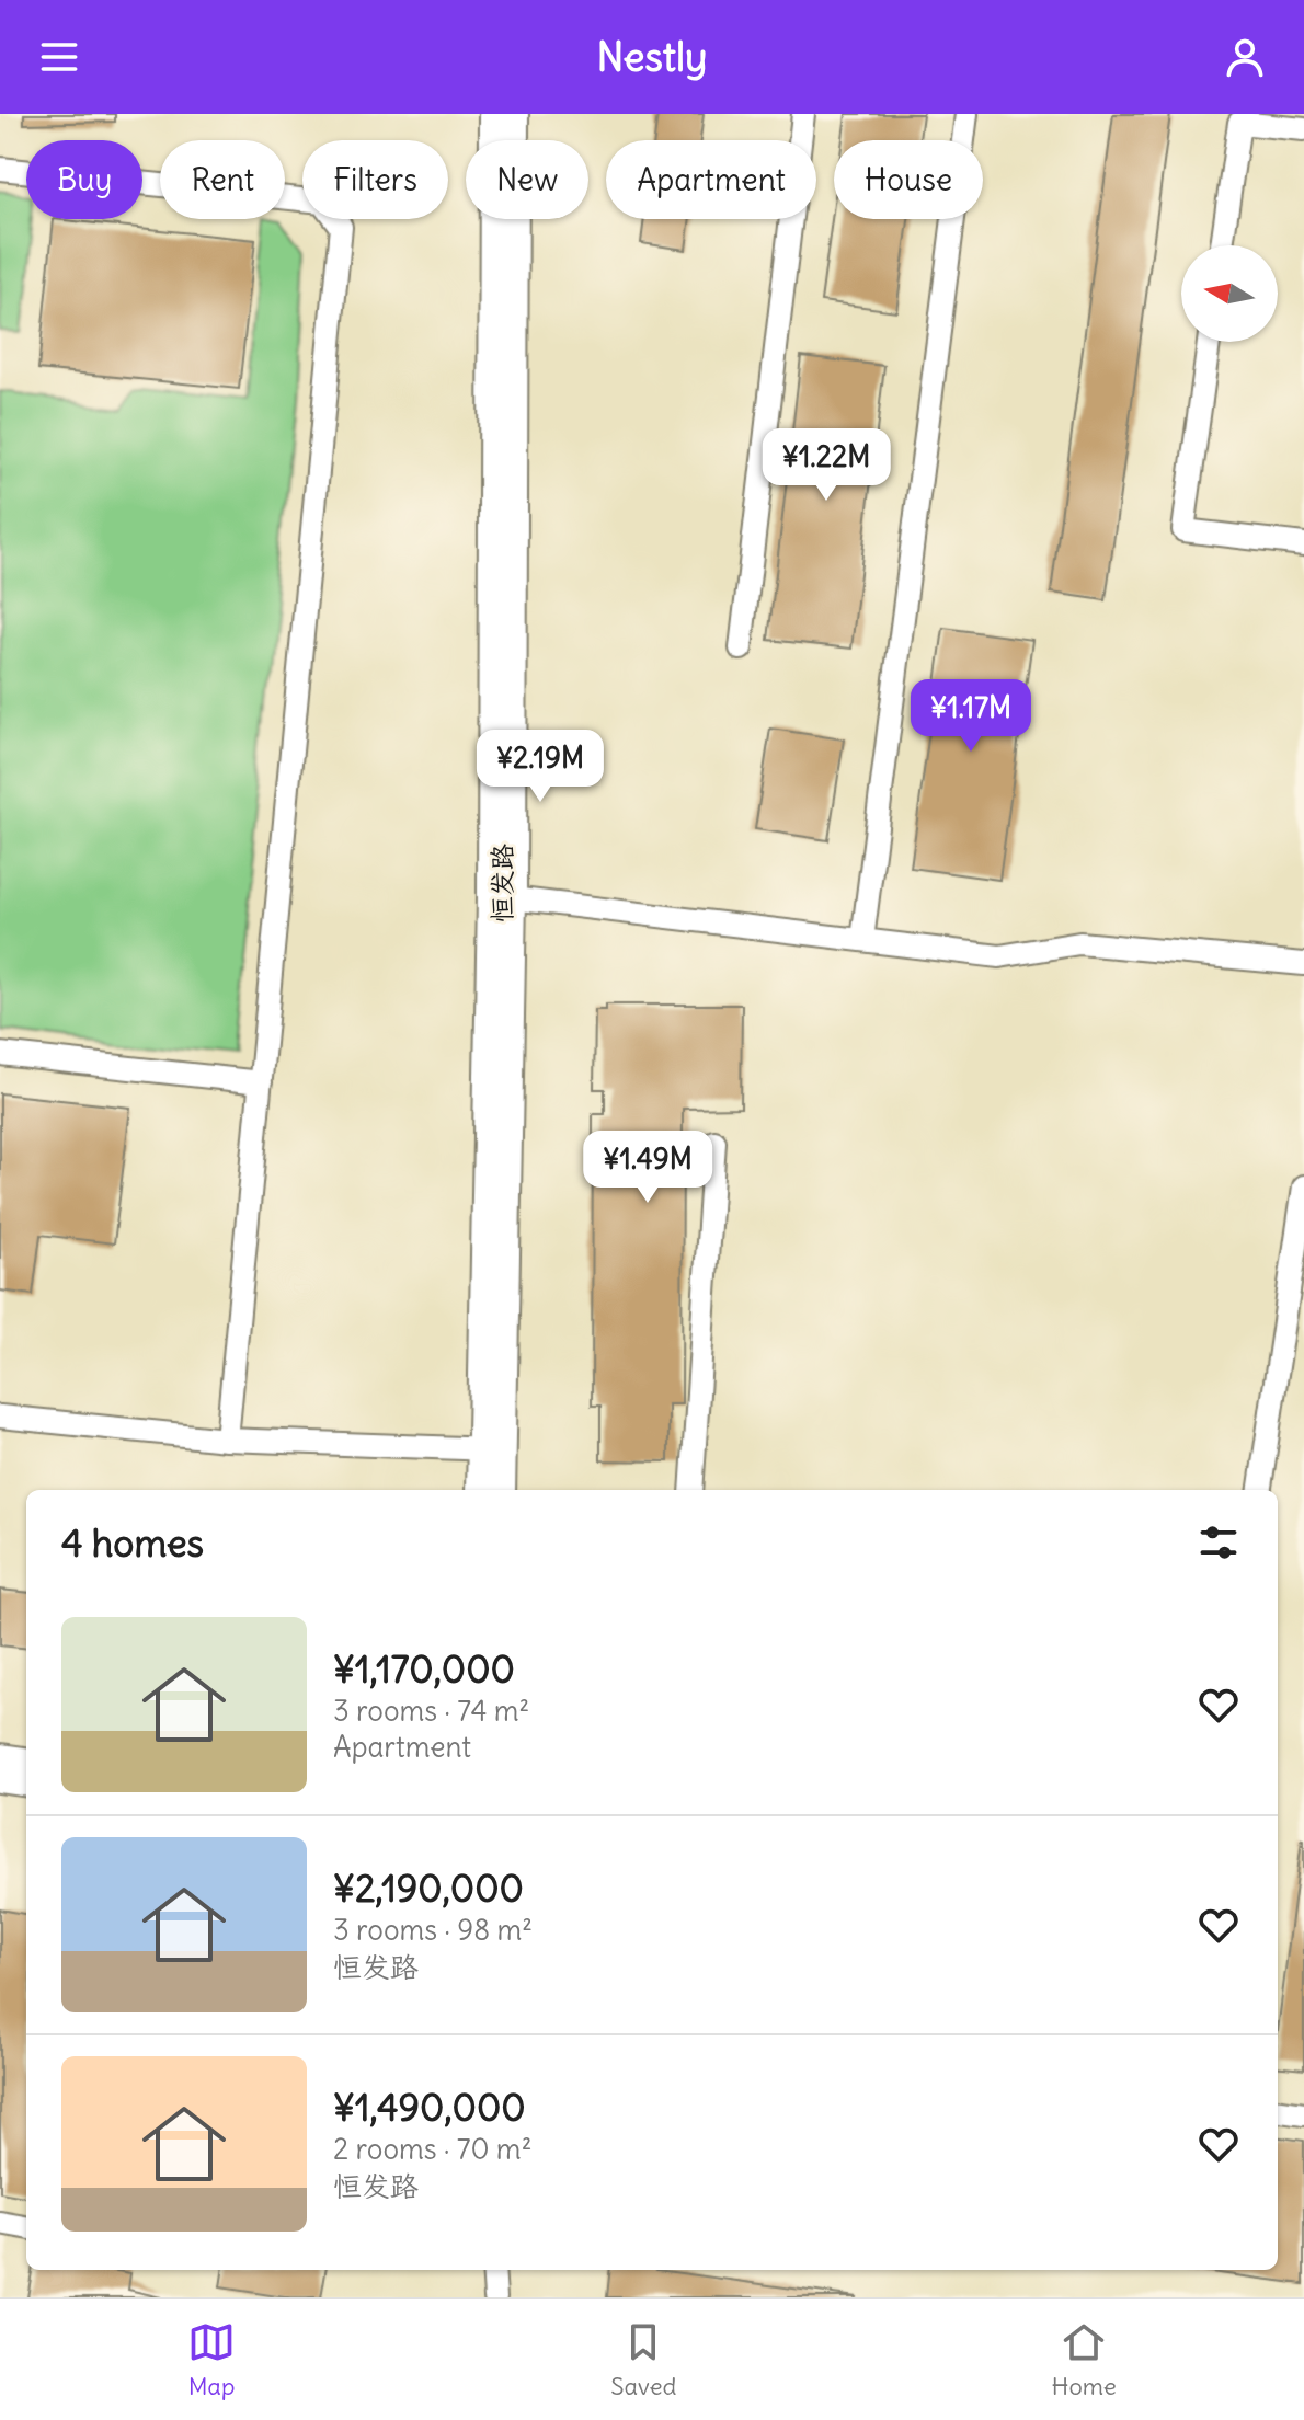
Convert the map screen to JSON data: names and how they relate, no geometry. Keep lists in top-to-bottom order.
{
  "streets": {
    "street": ["恒发路"]
  },
  "north": "left",
  "page": {
    "header": "Nestly",
    "chip": [
      "Buy",
      "Rent",
      "Filters",
      "New",
      "Apartment",
      "House"
    ],
    "price": [
      "¥1.22M",
      "¥1.17M",
      "¥2.19M",
      "¥1.49M"
    ],
    "heading": "4 homes",
    "list": [
      {
        "name": "¥1,170,000",
        "note": "3 rooms · 74 m² · Apartment"
      },
      {
        "name": "¥2,190,000",
        "note": "3 rooms · 98 m² · 恒发路"
      },
      {
        "name": "¥1,490,000",
        "note": "2 rooms · 70 m² · 恒发路"
      }
    ],
    "tabs": ["Map", "Saved", "Home"]
  }
}
